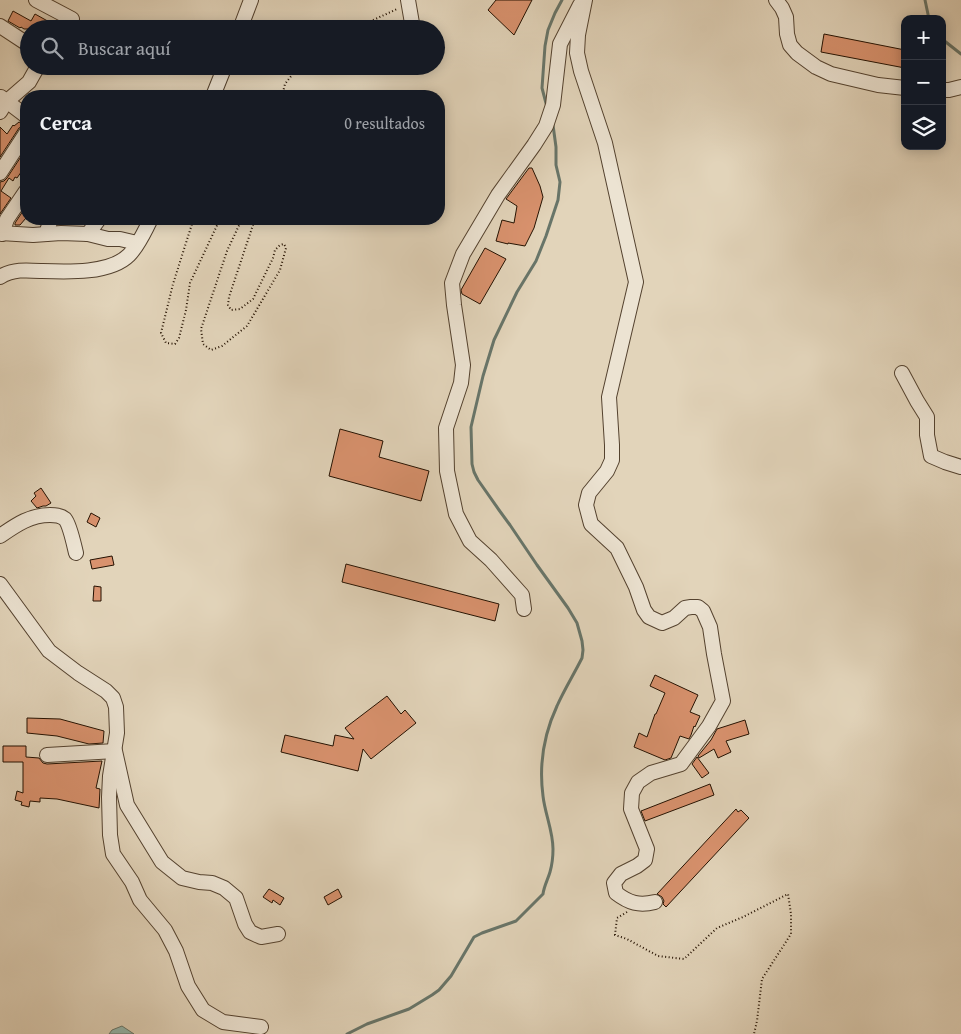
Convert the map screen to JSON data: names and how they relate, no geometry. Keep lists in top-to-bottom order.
{
  "page": {
    "map_buttons": ["+", "−"],
    "search": "Buscar aquí",
    "heading": ["Cerca", "0 resultados"]
  }
}
